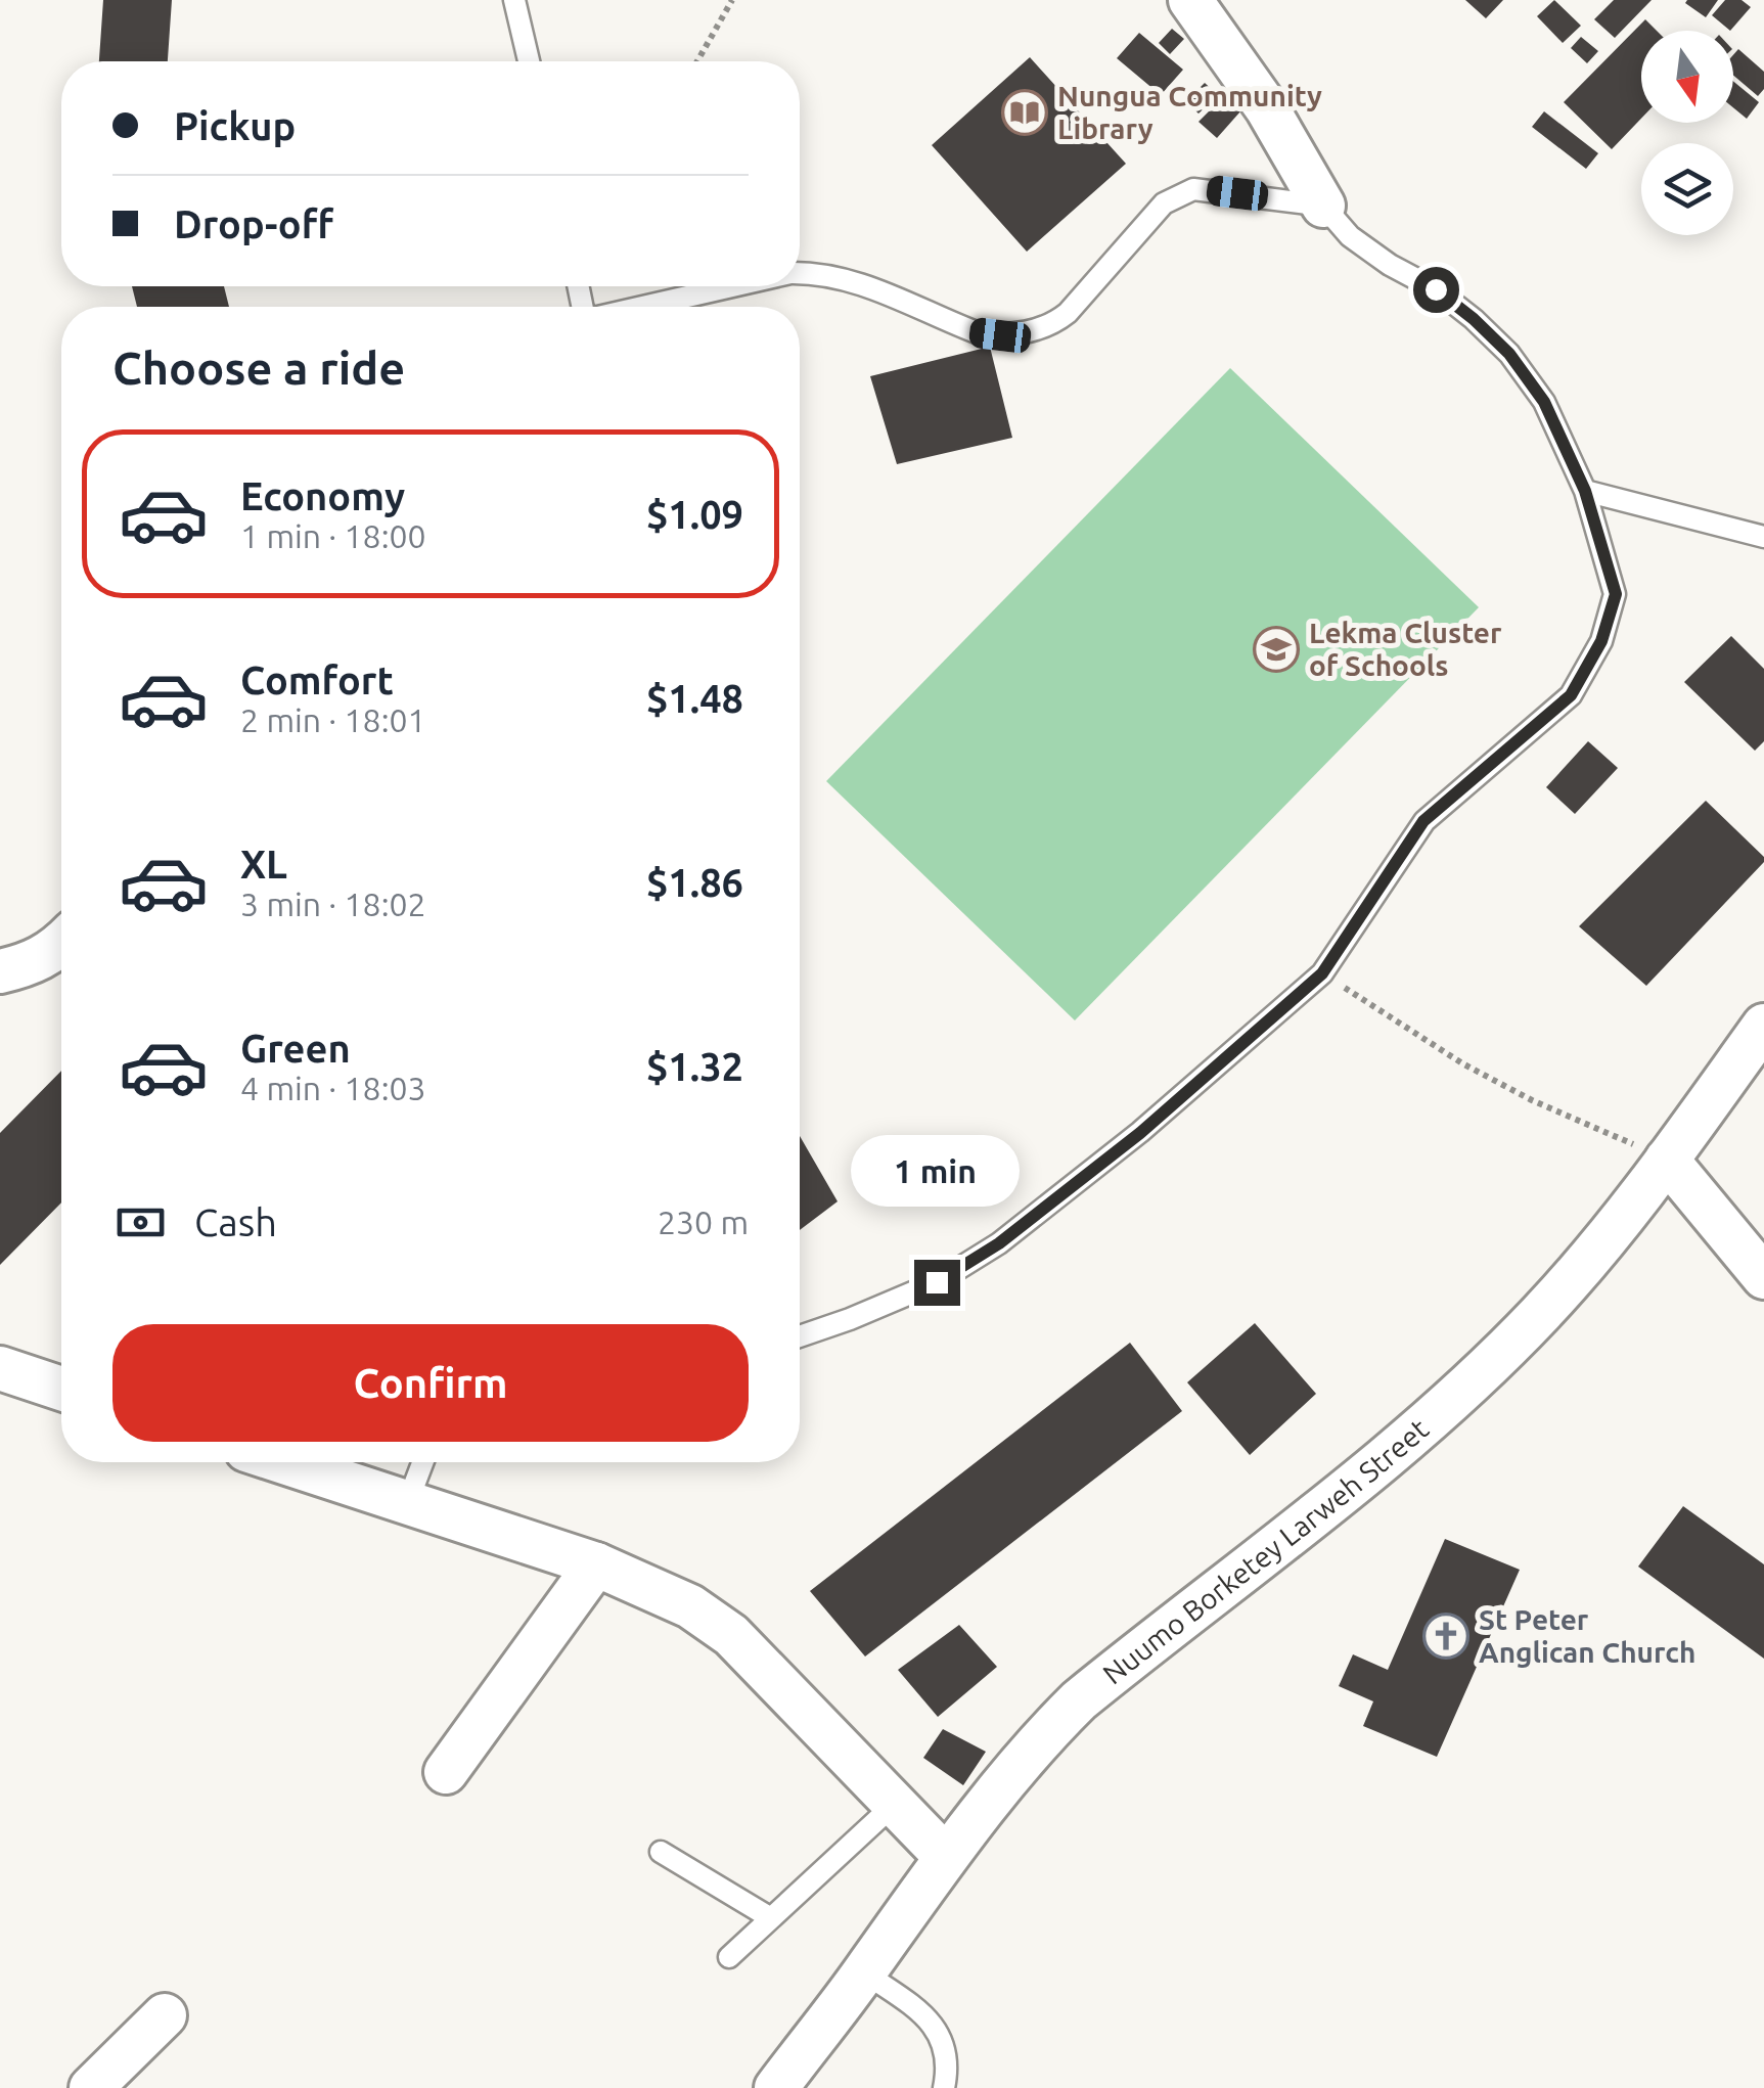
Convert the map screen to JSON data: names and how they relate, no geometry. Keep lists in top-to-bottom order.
{
  "streets": {
    "street": ["Nuumo Borketey Larweh Street"]
  },
  "places": {
    "library": ["Nungua Community Library"],
    "school or university": ["Lekma Cluster of Schools"],
    "church": ["St Peter Anglican Church"]
  },
  "north": "bottom",
  "page": {
    "banner": ["Pickup", "Drop-off"],
    "heading": "Choose a ride",
    "list": [
      {
        "name": "Economy",
        "note": "1 min · 18:00",
        "value": "$1.09"
      },
      {
        "name": "Comfort",
        "note": "2 min · 18:01",
        "value": "$1.48"
      },
      {
        "name": "XL",
        "note": "3 min · 18:02",
        "value": "$1.86"
      },
      {
        "name": "Green",
        "note": "4 min · 18:03",
        "value": "$1.32"
      }
    ],
    "bubble": "1 min",
    "pay": ["Cash", "230 m"],
    "buttons": "Confirm"
  }
}
